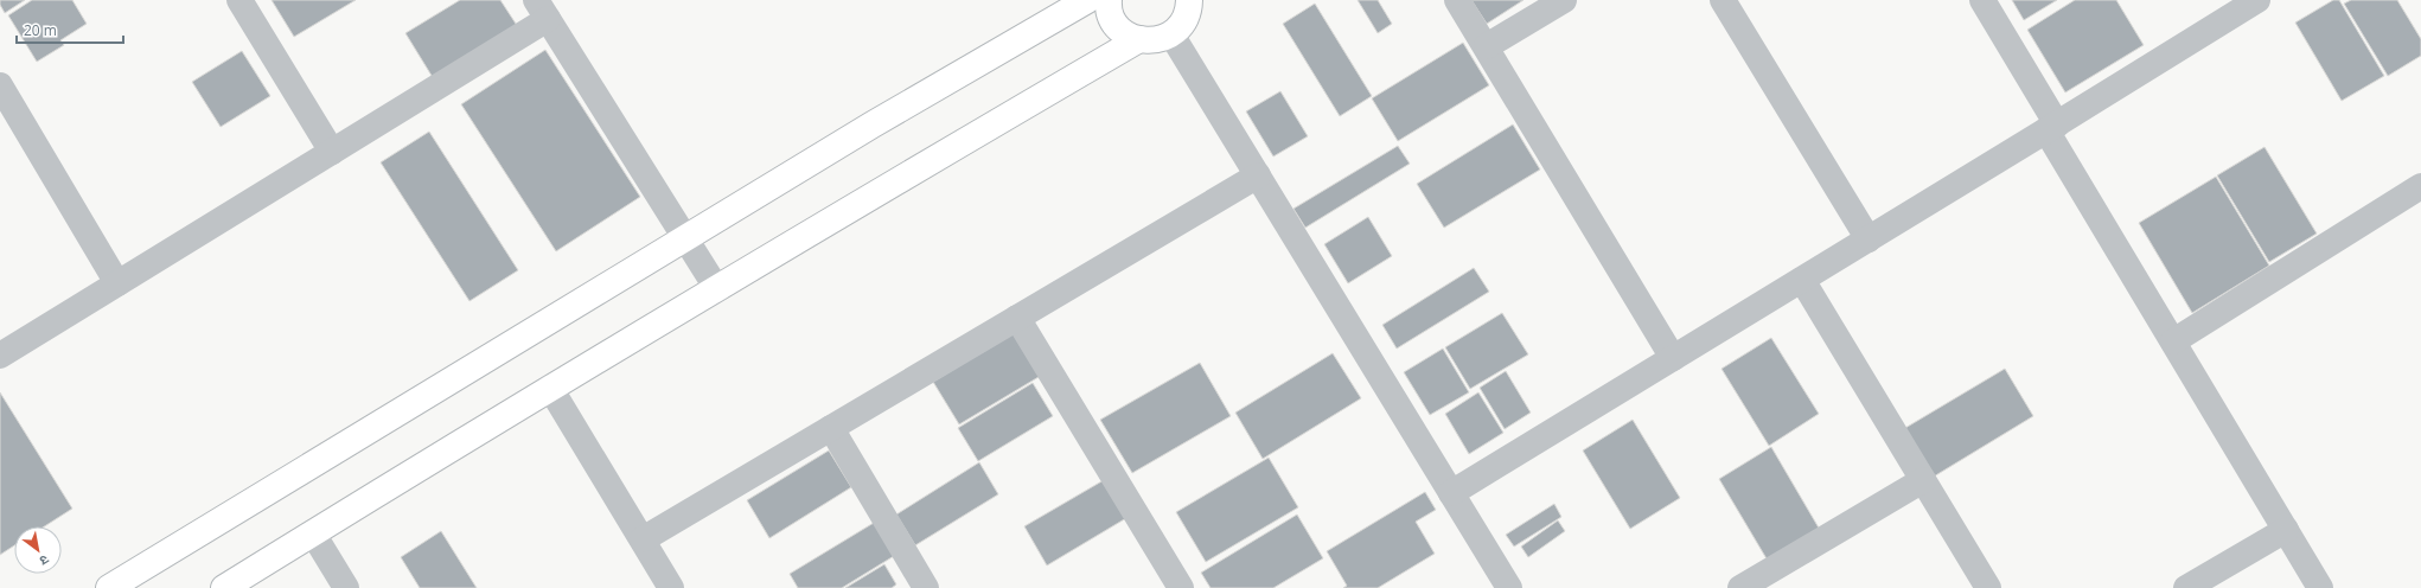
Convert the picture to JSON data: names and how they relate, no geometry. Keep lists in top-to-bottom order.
{
  "scale_bar": "20 m",
  "north": "bottom right"
}
